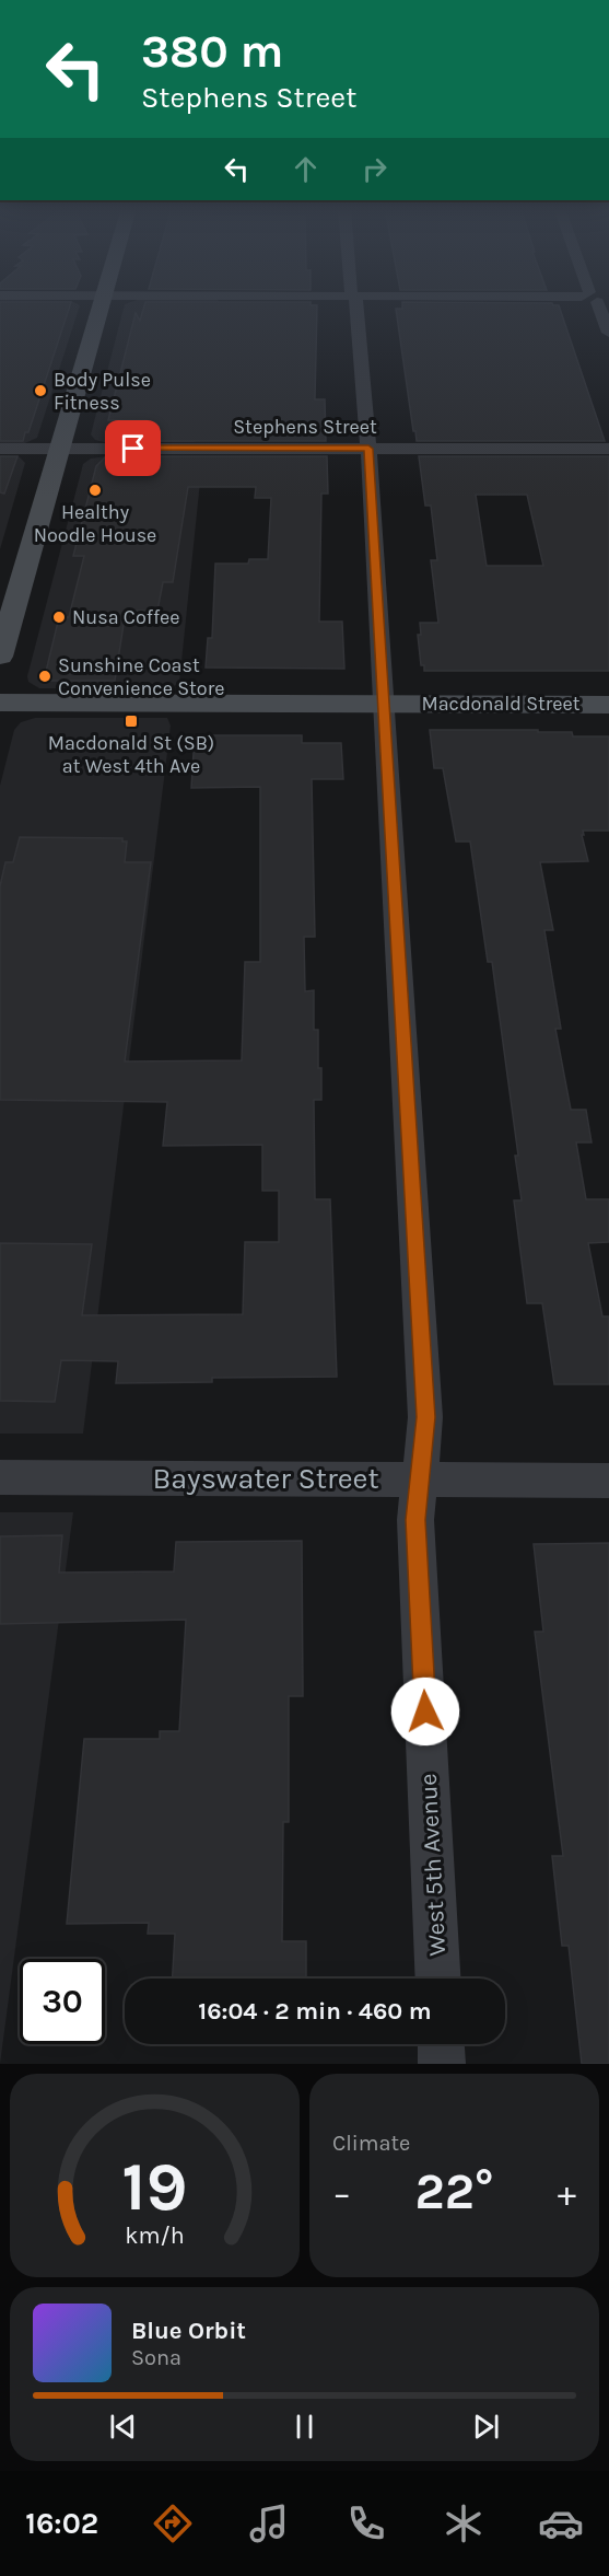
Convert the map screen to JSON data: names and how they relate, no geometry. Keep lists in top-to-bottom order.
{
  "streets": {
    "main road": ["Macdonald Street"],
    "street": ["Stephens Street", "Bayswater Street", "West 5th Avenue"]
  },
  "crossings": [
    ["Stephens Street", "West 5th Avenue"],
    ["Macdonald Street", "West 5th Avenue"],
    ["Bayswater Street", "West 5th Avenue"]
  ],
  "places": {
    "other": [
      "Body Pulse Fitness",
      "Healthy Noodle House",
      "Nusa Coffee",
      "Sunshine Coast Convenience Store"
    ],
    "transit": ["Macdonald St (SB) at West 4th Ave"]
  },
  "page": {
    "turn": ["380 m", "Stephens Street"],
    "limit": "30",
    "trip": "16:04 · 2 min · 460 m",
    "tile": "Climate",
    "heat": ["−", "22°", "+"],
    "song": ["Blue Orbit", "Sona"],
    "tabs": "16:02",
    "gauge": ["19", "km/h"]
  }
}
